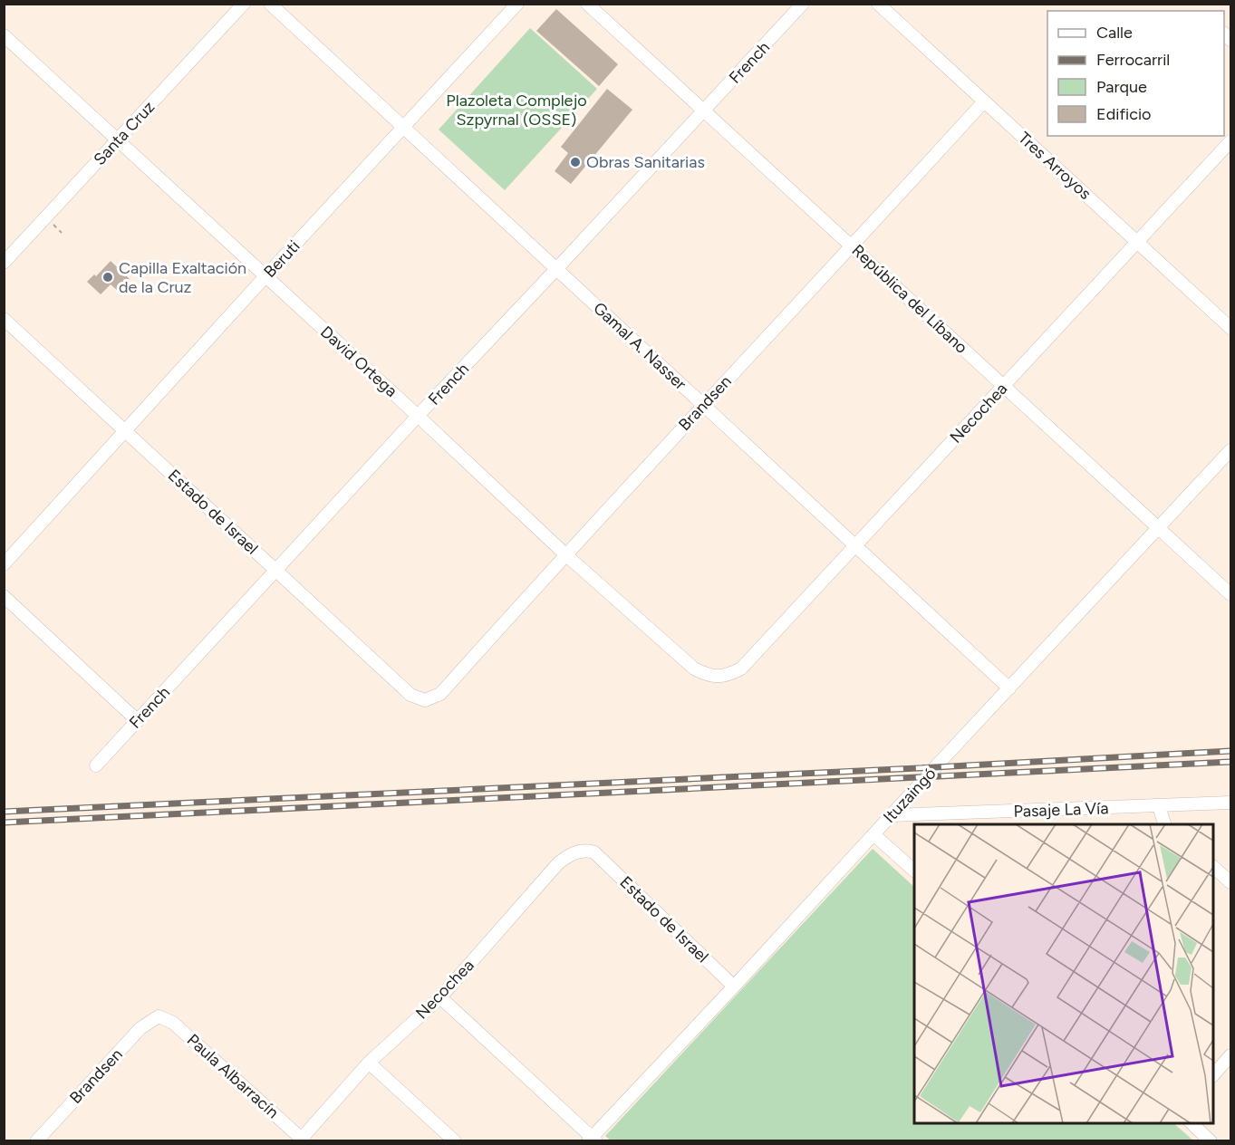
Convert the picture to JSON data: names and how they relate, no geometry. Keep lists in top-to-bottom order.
{
  "streets": {
    "street": [
      "French",
      "Santa Cruz",
      "Tres Arroyos",
      "Beruti",
      "República del Líbano",
      "Gamal A. Nasser",
      "David Ortega",
      "Brandsen",
      "Necochea",
      "Estado de Israel",
      "Ituzaingó",
      "Pasaje La Vía",
      "Paula Albarracín"
    ]
  },
  "crossings": [
    ["French", "República del Líbano"],
    ["French", "Gamal A. Nasser"],
    ["French", "David Ortega"],
    ["French", "Estado de Israel"],
    ["Santa Cruz", "David Ortega"],
    ["Tres Arroyos", "Brandsen"],
    ["Tres Arroyos", "Necochea"],
    ["Beruti", "Gamal A. Nasser"],
    ["Beruti", "David Ortega"],
    ["Beruti", "Estado de Israel"],
    ["República del Líbano", "Brandsen"],
    ["República del Líbano", "Necochea"],
    ["República del Líbano", "Ituzaingó"],
    ["Gamal A. Nasser", "Brandsen"],
    ["Gamal A. Nasser", "Necochea"],
    ["Gamal A. Nasser", "Ituzaingó"],
    ["David Ortega", "Brandsen"],
    ["David Ortega", "Necochea"],
    ["Brandsen", "Estado de Israel"],
    ["Brandsen", "Paula Albarracín"],
    ["Necochea", "Estado de Israel"],
    ["Necochea", "Paula Albarracín"],
    ["Estado de Israel", "Ituzaingó"],
    ["Ituzaingó", "Pasaje La Vía"]
  ],
  "parks": ["Plazoleta Complejo Szpyrnal (OSSE)"],
  "places": ["Obras Sanitarias", "Capilla Exaltación de la Cruz"],
  "legend": [
    "Calle",
    "Ferrocarril",
    "Parque",
    "Edificio"
  ]
}
